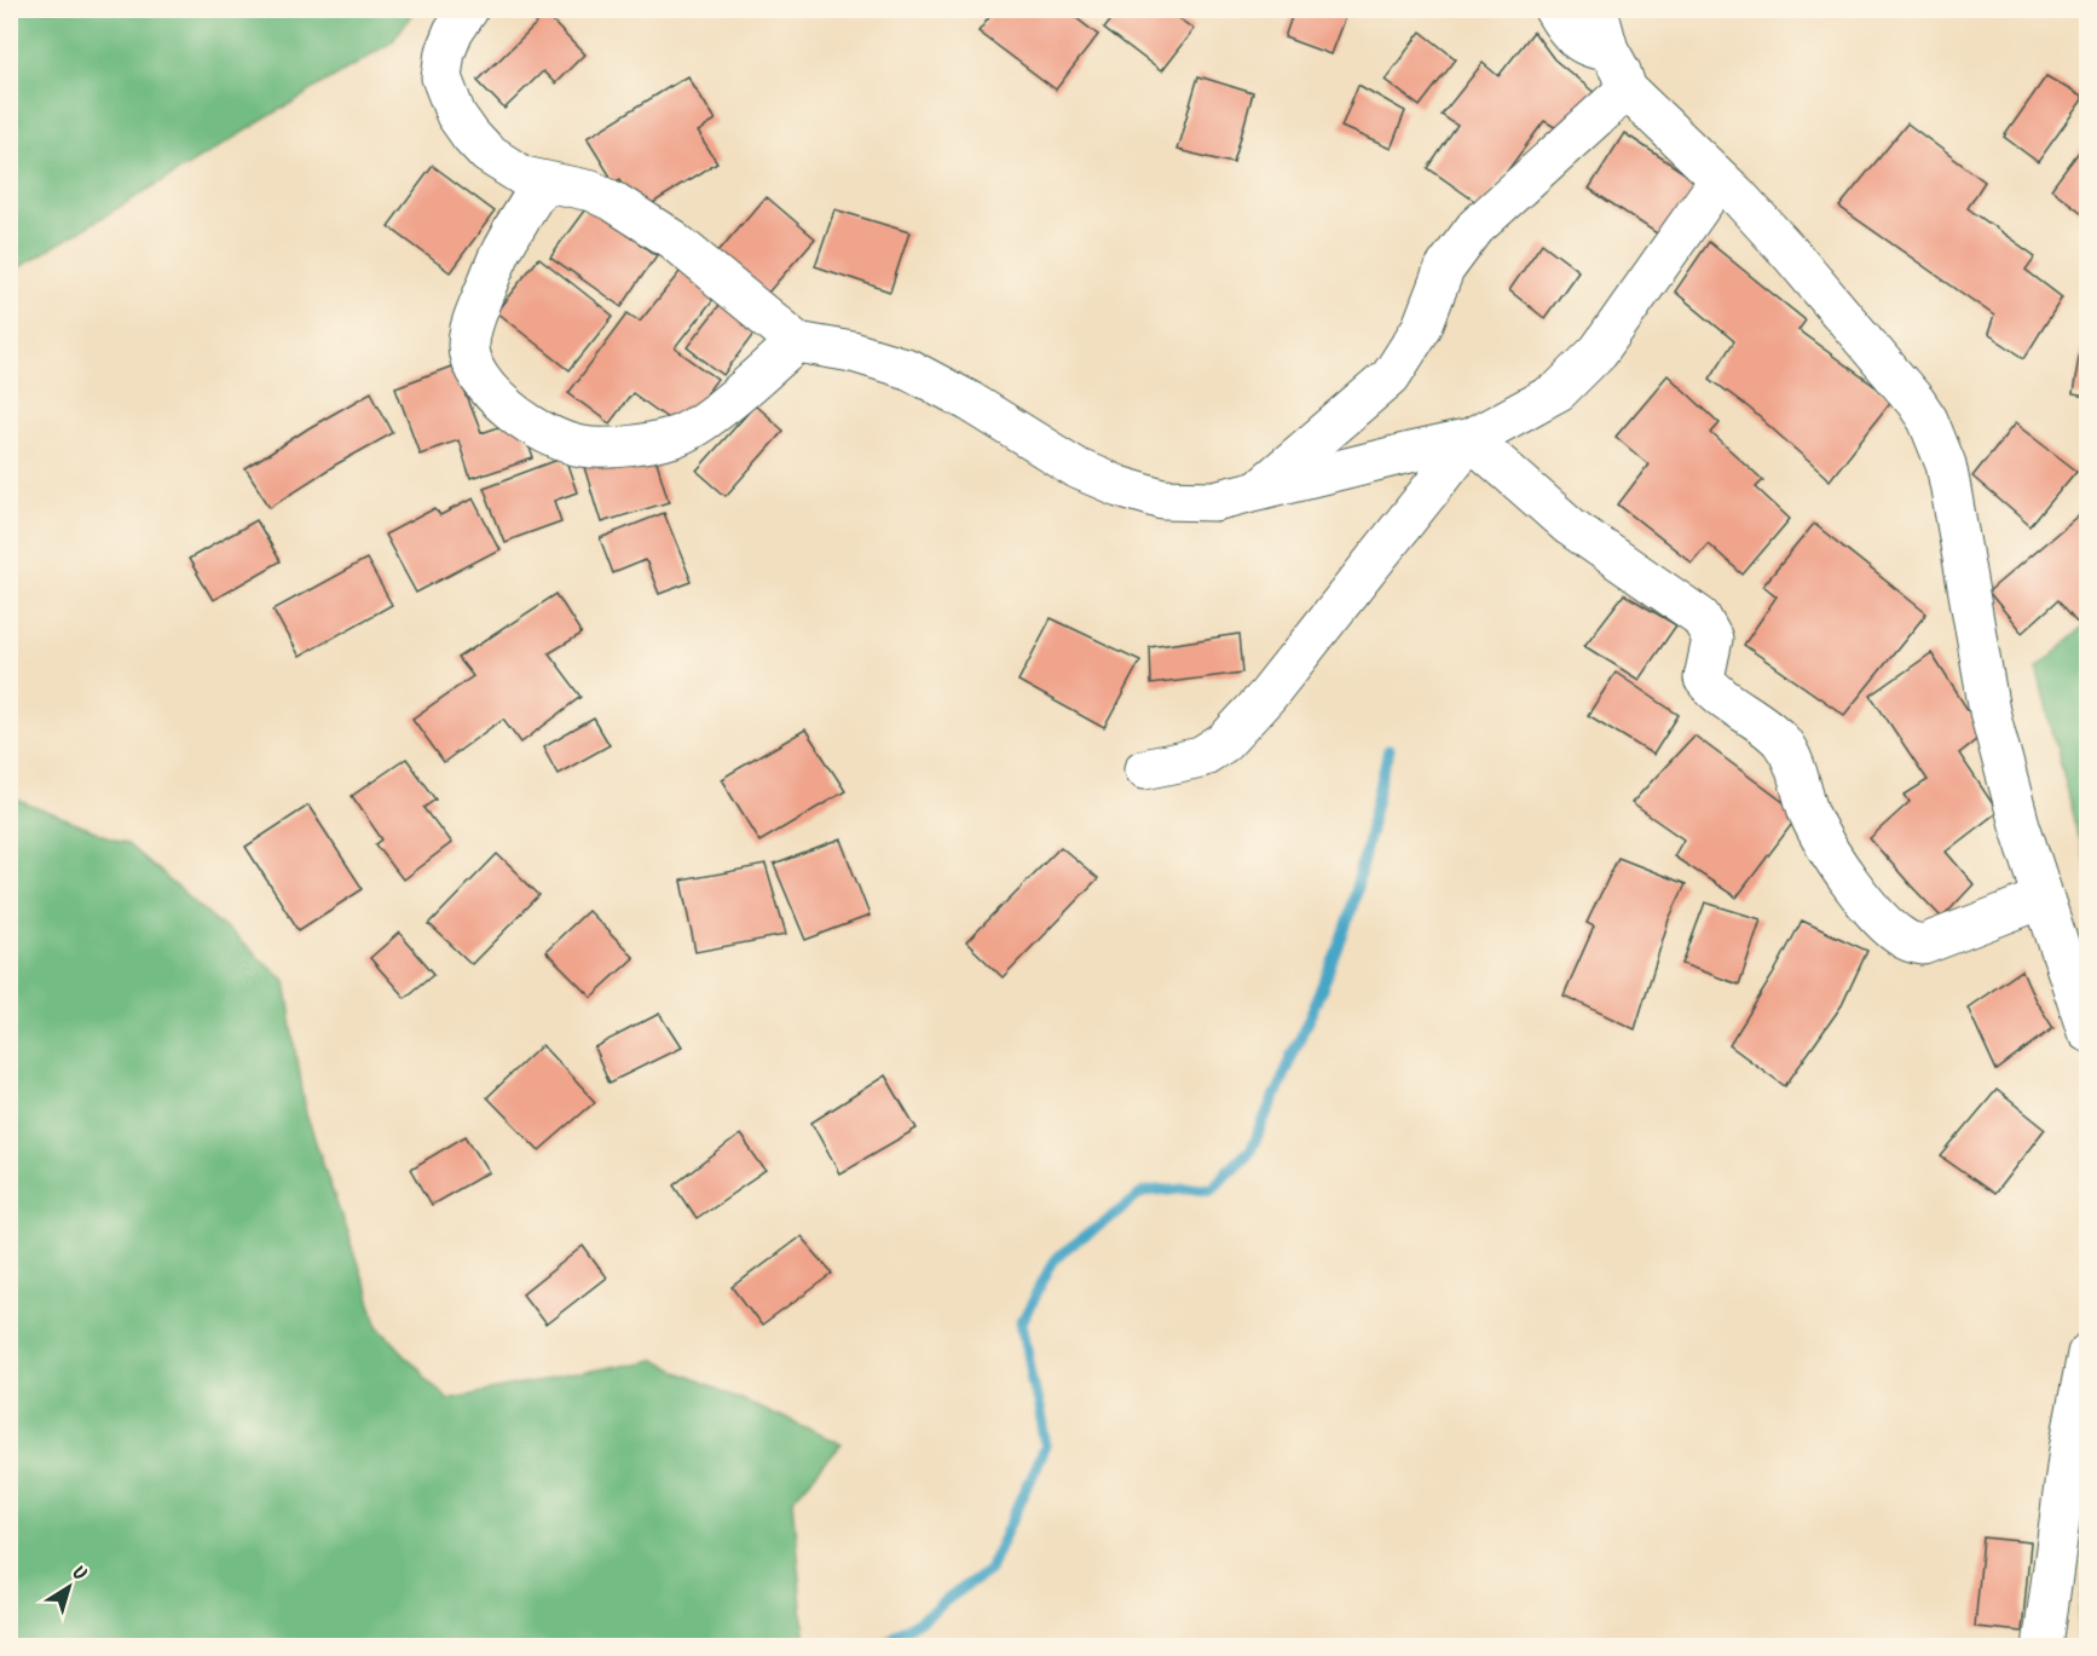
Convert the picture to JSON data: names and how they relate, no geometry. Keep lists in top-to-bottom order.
{
  "north": "top right"
}
